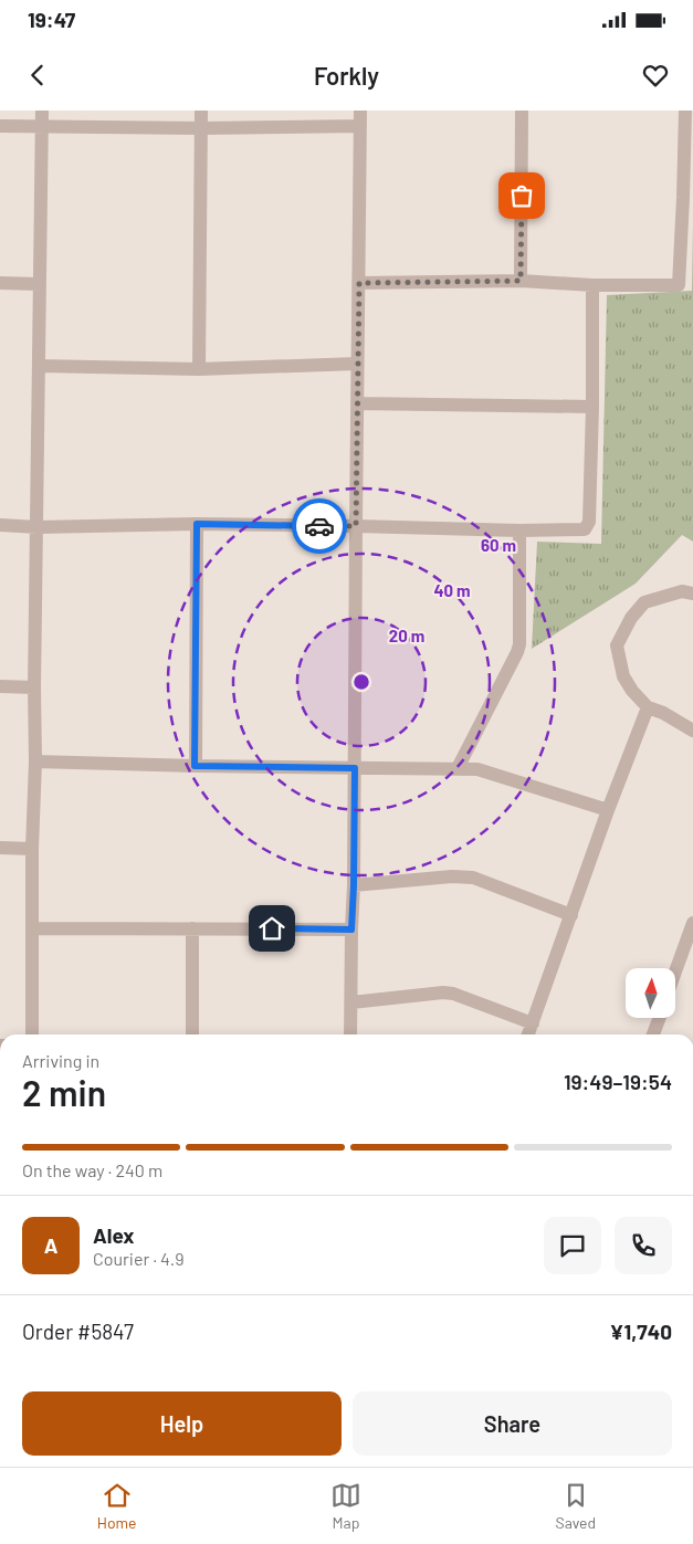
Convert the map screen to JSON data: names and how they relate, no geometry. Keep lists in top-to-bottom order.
{
  "north": "top",
  "page": {
    "status": "19:47",
    "header": "Forkly",
    "heading": ["2 min", "Arriving in", "19:49–19:54"],
    "panel": [
      "Alex",
      "Courier · 4.9",
      "Order #5847",
      "¥1,740"
    ],
    "bar": "On the way · 240 m",
    "round": "A",
    "buttons": ["Help", "Share"],
    "tabs": ["Home", "Map", "Saved"]
  },
  "rings": ["60 m", "40 m", "20 m"]
}
